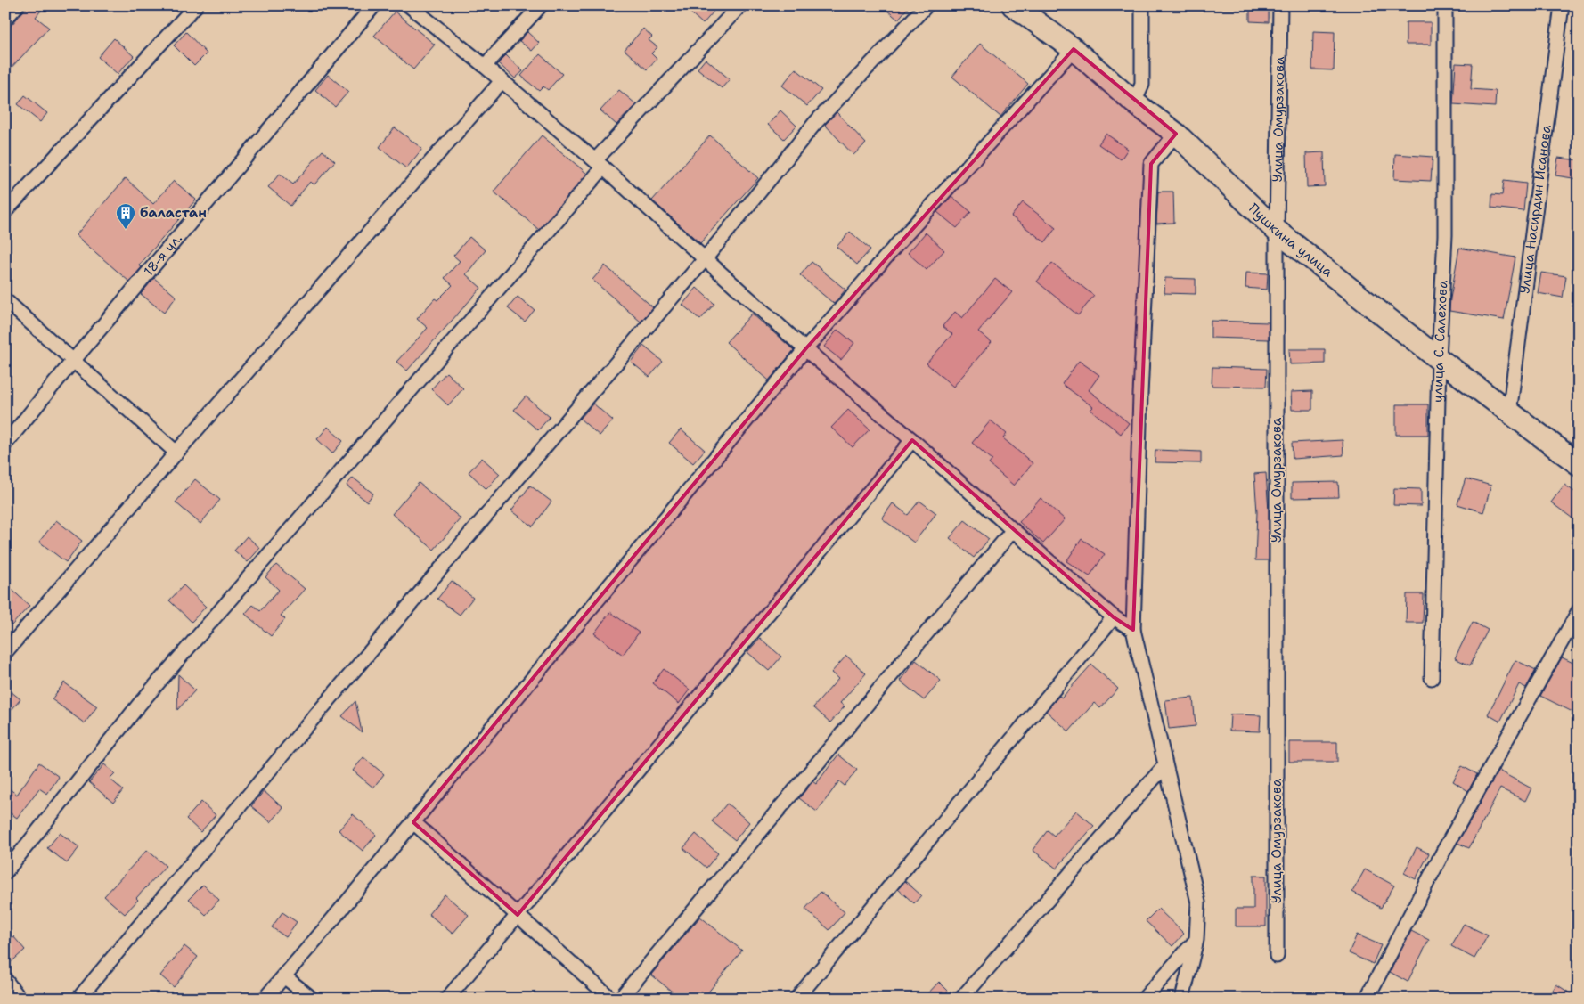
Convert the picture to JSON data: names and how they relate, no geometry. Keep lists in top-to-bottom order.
{
  "streets": {
    "highway": ["Пушкина улица"],
    "street": [
      "Улица Омурзакова",
      "Улица Насирдин Исанова",
      "18-я ул.",
      "улица С. Салехова"
    ]
  },
  "crossings": [
    ["Улица Омурзакова", "Пушкина улица"],
    ["Улица Насирдин Исанова", "Пушкина улица"],
    ["Пушкина улица", "улица С. Салехова"]
  ],
  "places": {
    "building": ["баластан"]
  }
}
